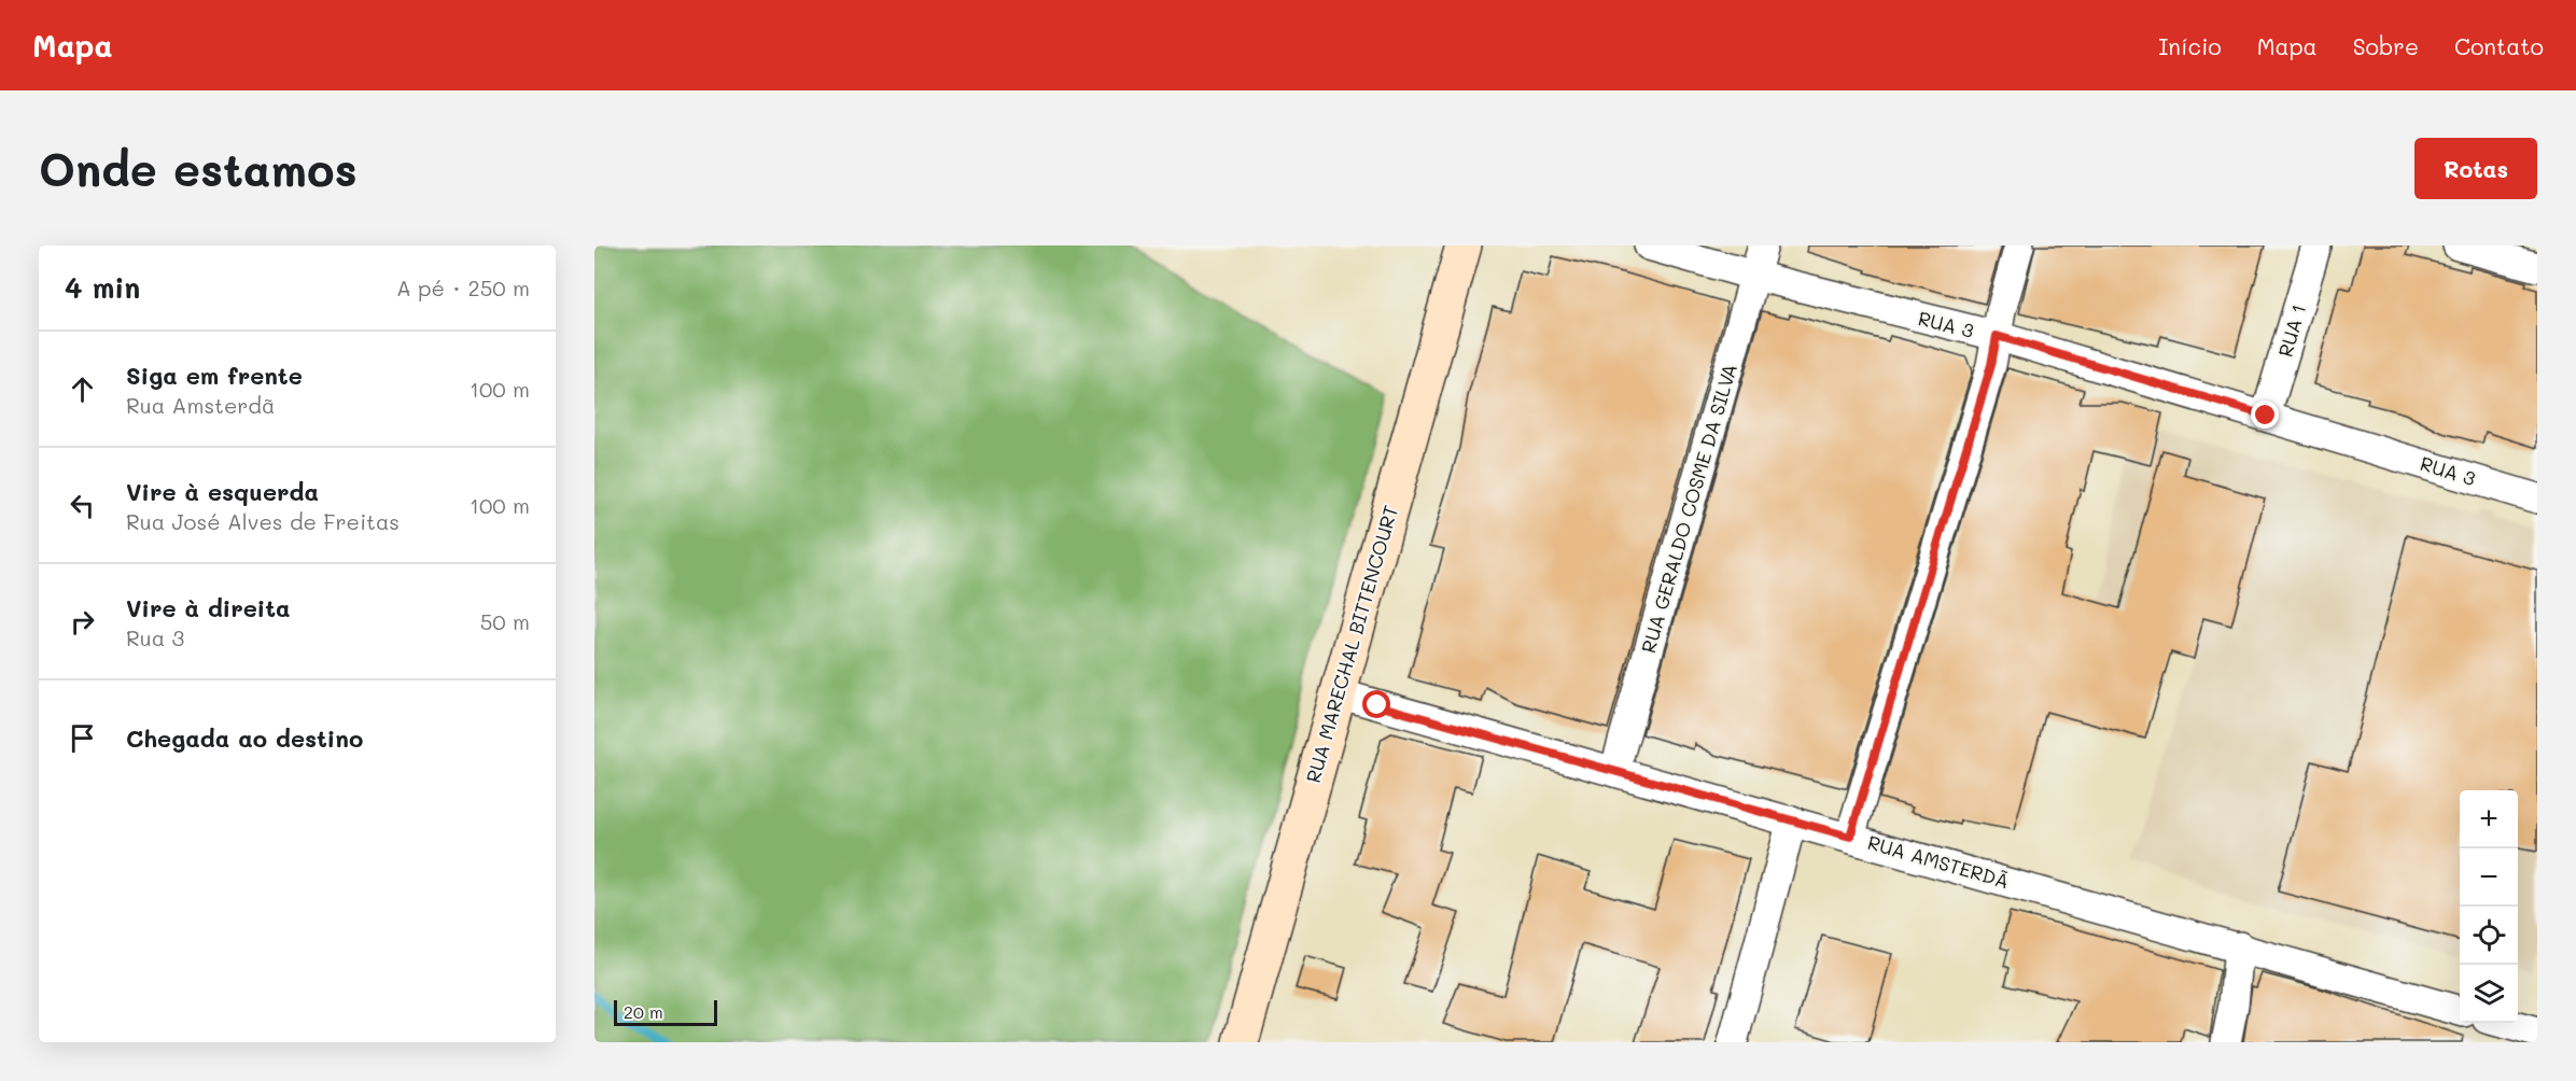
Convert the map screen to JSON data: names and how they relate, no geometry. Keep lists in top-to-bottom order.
{
  "streets": {
    "main road": ["RUA MARECHAL BITTENCOURT"],
    "street": [
      "RUA 3",
      "RUA 1",
      "RUA GERALDO COSME DA SILVA",
      "RUA AMSTERDÃ"
    ]
  },
  "crossings": [
    ["RUA 3", "RUA 1"],
    ["RUA 3", "RUA GERALDO COSME DA SILVA"],
    ["RUA GERALDO COSME DA SILVA", "RUA AMSTERDÃ"],
    ["RUA MARECHAL BITTENCOURT", "RUA AMSTERDÃ"]
  ],
  "scale_bar": "20 m",
  "page": {
    "header": "Mapa",
    "nav": [
      "Início",
      "Mapa",
      "Sobre",
      "Contato"
    ],
    "buttons": "Rotas",
    "title": "Onde estamos",
    "heading": ["4 min", "A pé · 250 m"],
    "list": [
      ["Siga em frente", "Rua Amsterdã", "100 m"],
      ["Vire à esquerda", "Rua José Alves de Freitas", "100 m"],
      ["Vire à direita", "Rua 3", "50 m"],
      "Chegada ao destino"
    ],
    "map_buttons": ["+", "−"],
    "scale": "20 m"
  }
}
